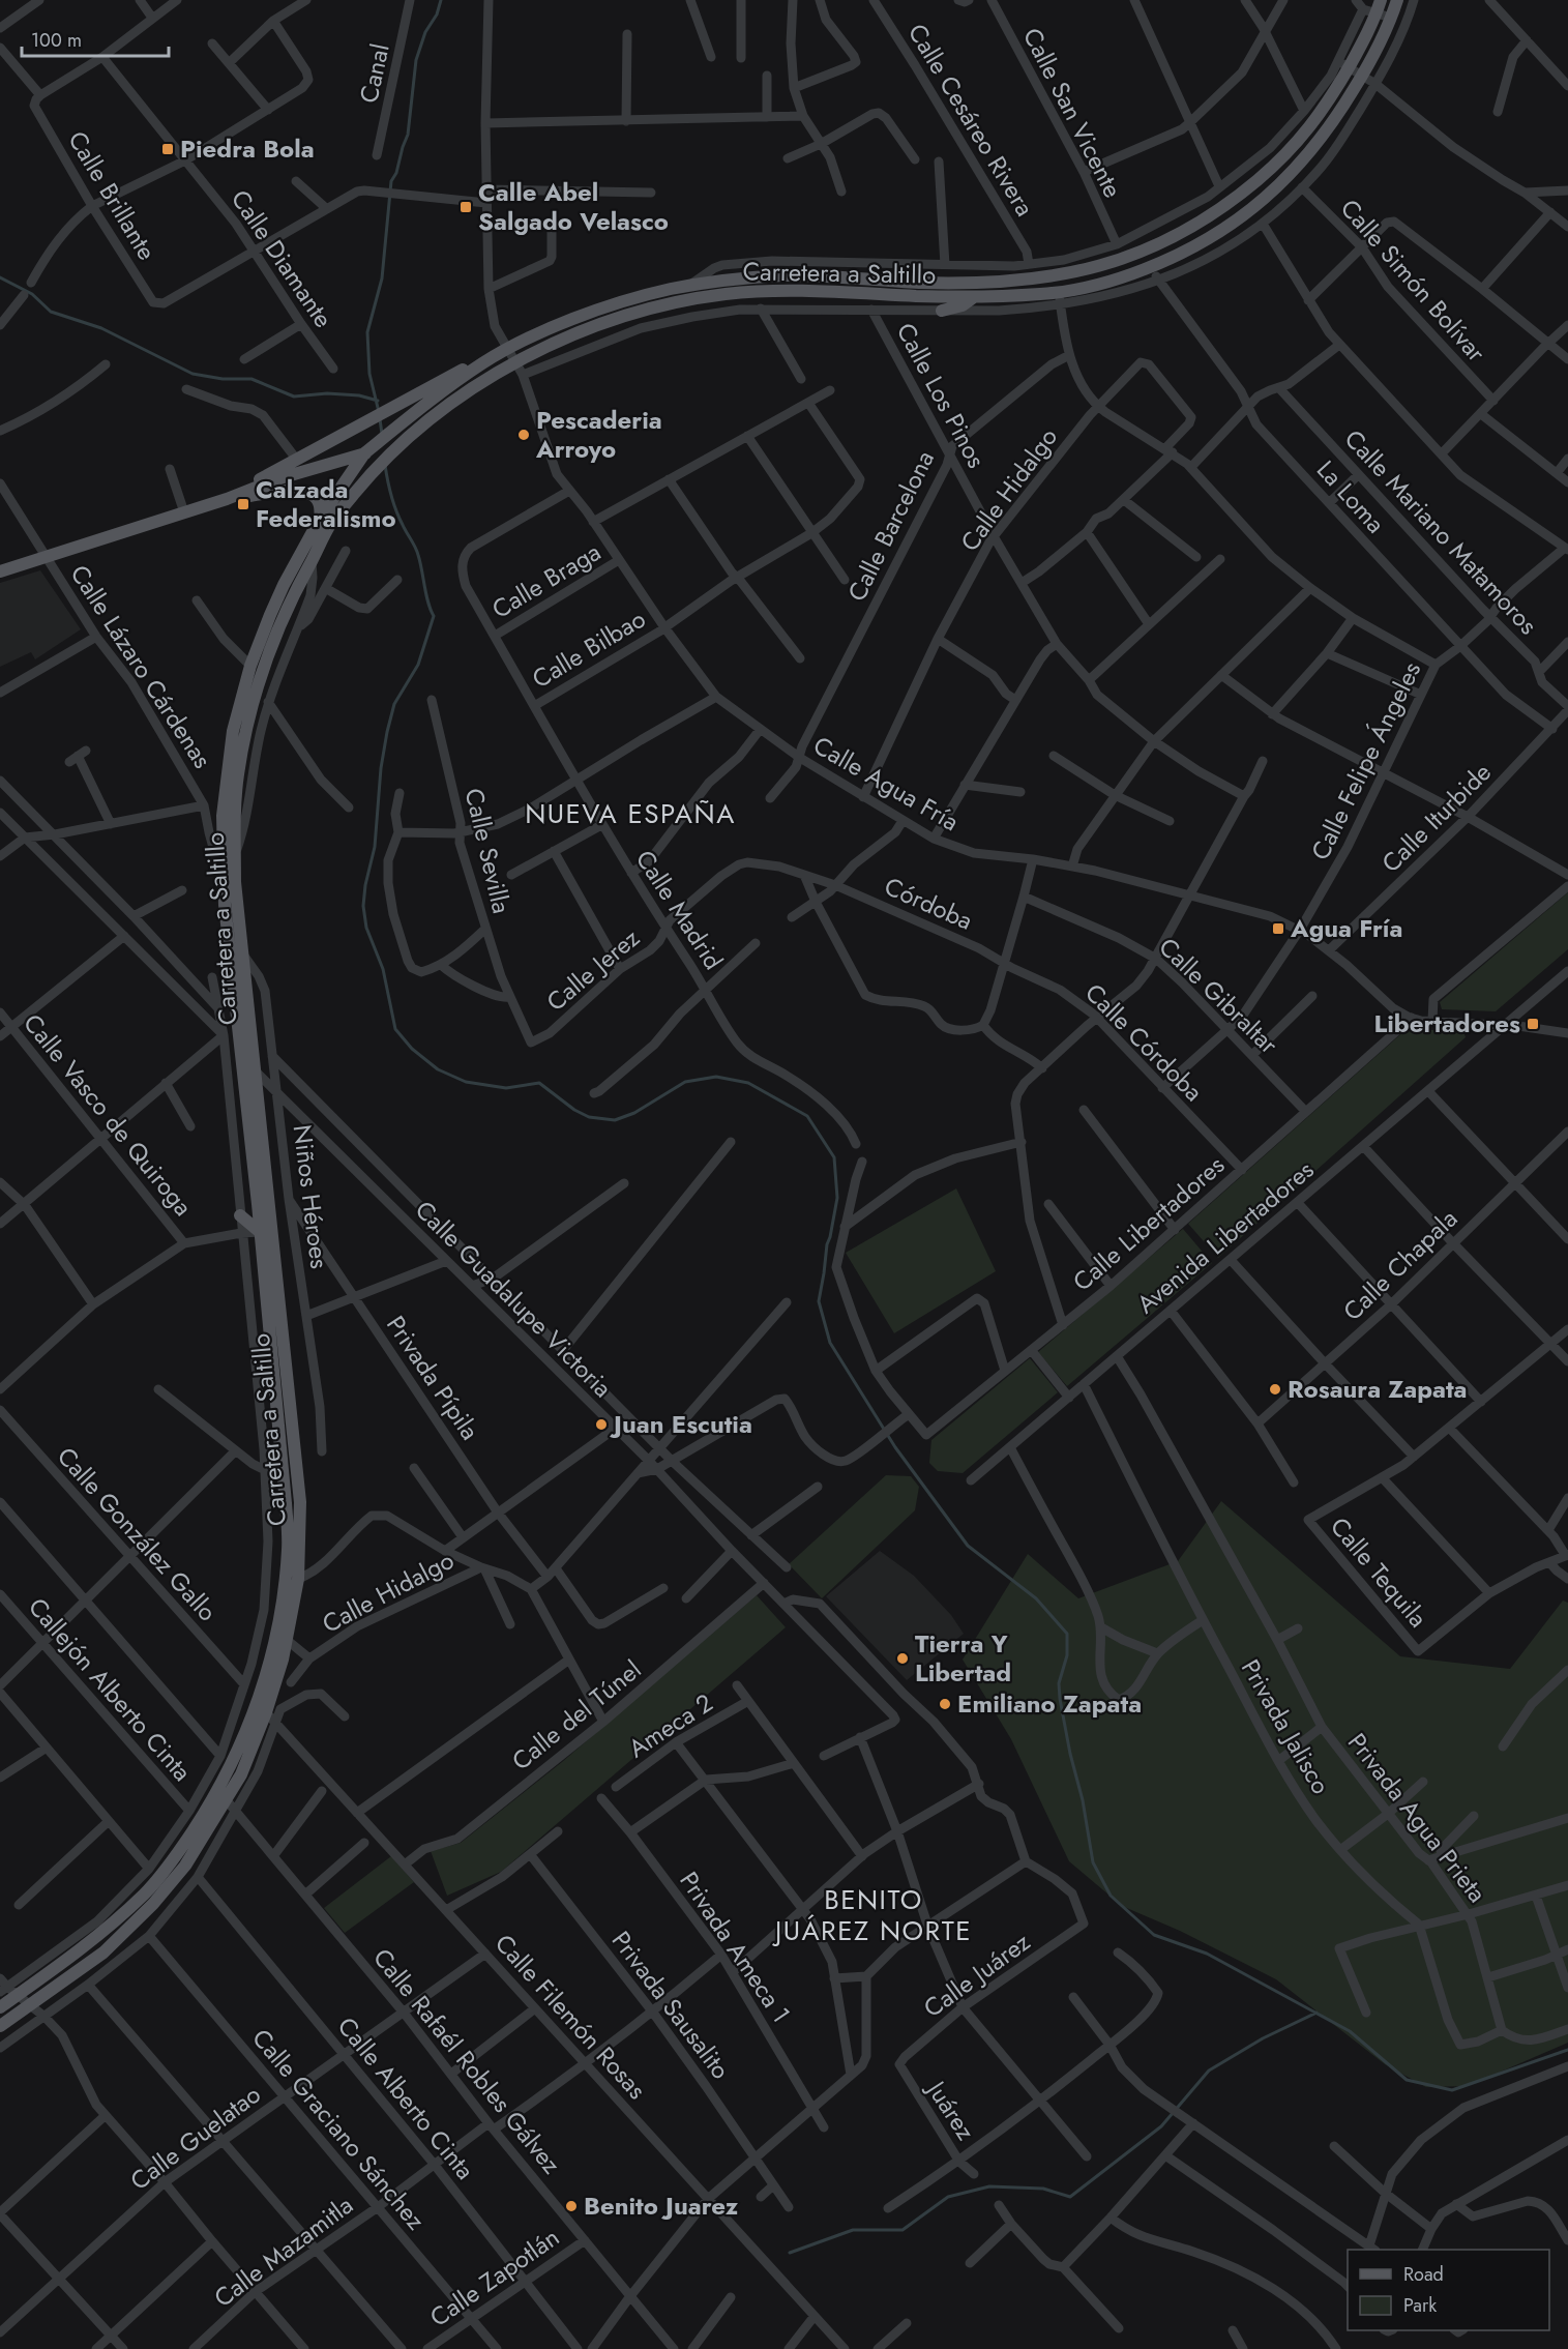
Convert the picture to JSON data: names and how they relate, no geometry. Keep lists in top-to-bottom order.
{
  "streets": {
    "main road": ["Carretera a Saltillo"],
    "street": [
      "Canal",
      "Calle San Vicente",
      "Calle Cesáreo Rivera",
      "Calle Brillante",
      "Calle Diamante",
      "Calle Simón Bolívar",
      "Calle Los Pinos",
      "Calle Hidalgo",
      "La Loma",
      "Calle Barcelona",
      "Calle Mariano Matamoros",
      "Calle Braga",
      "Calle Bilbao",
      "Calle Lázaro Cárdenas",
      "Calle Felipe Ángeles",
      "Calle Agua Fría",
      "Calle Iturbide",
      "Calle Sevilla",
      "Córdoba",
      "Calle Madrid",
      "Calle Jerez",
      "Calle Gibraltar",
      "Calle Córdoba",
      "Calle Vasco de Quiroga",
      "Niños Héroes",
      "Calle Libertadores",
      "Avenida Libertadores",
      "Calle Chapala",
      "Calle Guadalupe Victoria",
      "Privada Pípila",
      "Calle González Gallo",
      "Calle Tequila",
      "Callejón Alberto Cinta",
      "Calle del Túnel",
      "Ameca 2",
      "Privada Jalisco",
      "Privada Agua Prieta",
      "Privada Ameca 1",
      "Calle Juárez",
      "Privada Sausalito",
      "Calle Filemón Rosas",
      "Calle Rafaél Robles Gálvez",
      "Calle Alberto Cinta",
      "Juárez",
      "Calle Graciano Sánchez",
      "Calle Guelatao",
      "Calle Mazamitla",
      "Calle Zapotlán"
    ]
  },
  "crossings": [
    ["Calle Brillante", "Calle Diamante"],
    ["Carretera a Saltillo", "La Loma"],
    ["Carretera a Saltillo", "Calle Lázaro Cárdenas"],
    ["Carretera a Saltillo", "Calle Agua Fría"],
    ["Carretera a Saltillo", "Niños Héroes"],
    ["Carretera a Saltillo", "Calle Guadalupe Victoria"],
    ["Carretera a Saltillo", "Calle González Gallo"],
    ["Carretera a Saltillo", "Callejón Alberto Cinta"],
    ["Carretera a Saltillo", "Calle Filemón Rosas"],
    ["Carretera a Saltillo", "Calle Rafaél Robles Gálvez"],
    ["Calle Los Pinos", "Calle Hidalgo"],
    ["Calle Los Pinos", "Calle Barcelona"],
    ["Calle Hidalgo", "Calle Agua Fría"],
    ["La Loma", "Calle Felipe Ángeles"],
    ["La Loma", "Calle Iturbide"],
    ["Calle Barcelona", "Calle Agua Fría"],
    ["Calle Mariano Matamoros", "Calle Felipe Ángeles"],
    ["Calle Mariano Matamoros", "Calle Iturbide"],
    ["Calle Braga", "Calle Agua Fría"],
    ["Calle Braga", "Calle Madrid"],
    ["Calle Bilbao", "Calle Agua Fría"],
    ["Calle Bilbao", "Calle Madrid"],
    ["Calle Felipe Ángeles", "Calle Agua Fría"],
    ["Calle Felipe Ángeles", "Calle Gibraltar"],
    ["Calle Felipe Ángeles", "Calle Córdoba"],
    ["Calle Agua Fría", "Calle Iturbide"],
    ["Calle Agua Fría", "Calle Madrid"],
    ["Calle Agua Fría", "Calle Libertadores"],
    ["Calle Agua Fría", "Avenida Libertadores"],
    ["Calle Sevilla", "Calle Jerez"],
    ["Córdoba", "Calle Jerez"],
    ["Córdoba", "Calle Córdoba"],
    ["Calle Madrid", "Calle Jerez"],
    ["Calle Gibraltar", "Calle Libertadores"],
    ["Calle Córdoba", "Calle Libertadores"],
    ["Niños Héroes", "Calle Guadalupe Victoria"],
    ["Niños Héroes", "Privada Pípila"],
    ["Avenida Libertadores", "Privada Jalisco"],
    ["Avenida Libertadores", "Privada Agua Prieta"],
    ["Calle Guadalupe Victoria", "Calle del Túnel"],
    ["Calle del Túnel", "Calle Filemón Rosas"],
    ["Privada Ameca 1", "Calle Mazamitla"],
    ["Calle Juárez", "Juárez"],
    ["Privada Sausalito", "Calle Mazamitla"],
    ["Calle Filemón Rosas", "Calle Guelatao"],
    ["Calle Filemón Rosas", "Calle Mazamitla"],
    ["Calle Rafaél Robles Gálvez", "Calle Guelatao"],
    ["Calle Rafaél Robles Gálvez", "Calle Mazamitla"],
    ["Calle Rafaél Robles Gálvez", "Calle Zapotlán"],
    ["Calle Alberto Cinta", "Calle Guelatao"],
    ["Calle Alberto Cinta", "Calle Mazamitla"],
    ["Calle Alberto Cinta", "Calle Zapotlán"],
    ["Calle Graciano Sánchez", "Calle Guelatao"],
    ["Calle Graciano Sánchez", "Calle Mazamitla"],
    ["Calle Graciano Sánchez", "Calle Zapotlán"]
  ],
  "districts": ["NUEVA ESPAÑA", "BENITO JUÁREZ NORTE"],
  "places": {
    "transit": [
      "Piedra Bola",
      "Calle Abel Salgado Velasco",
      "Calzada Federalismo",
      "Agua Fría",
      "Libertadores"
    ],
    "other": [
      "Pescaderia Arroyo",
      "Rosaura Zapata",
      "Juan Escutia",
      "Tierra Y Libertad",
      "Emiliano Zapata",
      "Benito Juarez"
    ]
  },
  "legend": ["Road", "Park"],
  "scale_bar": "100 m"
}
